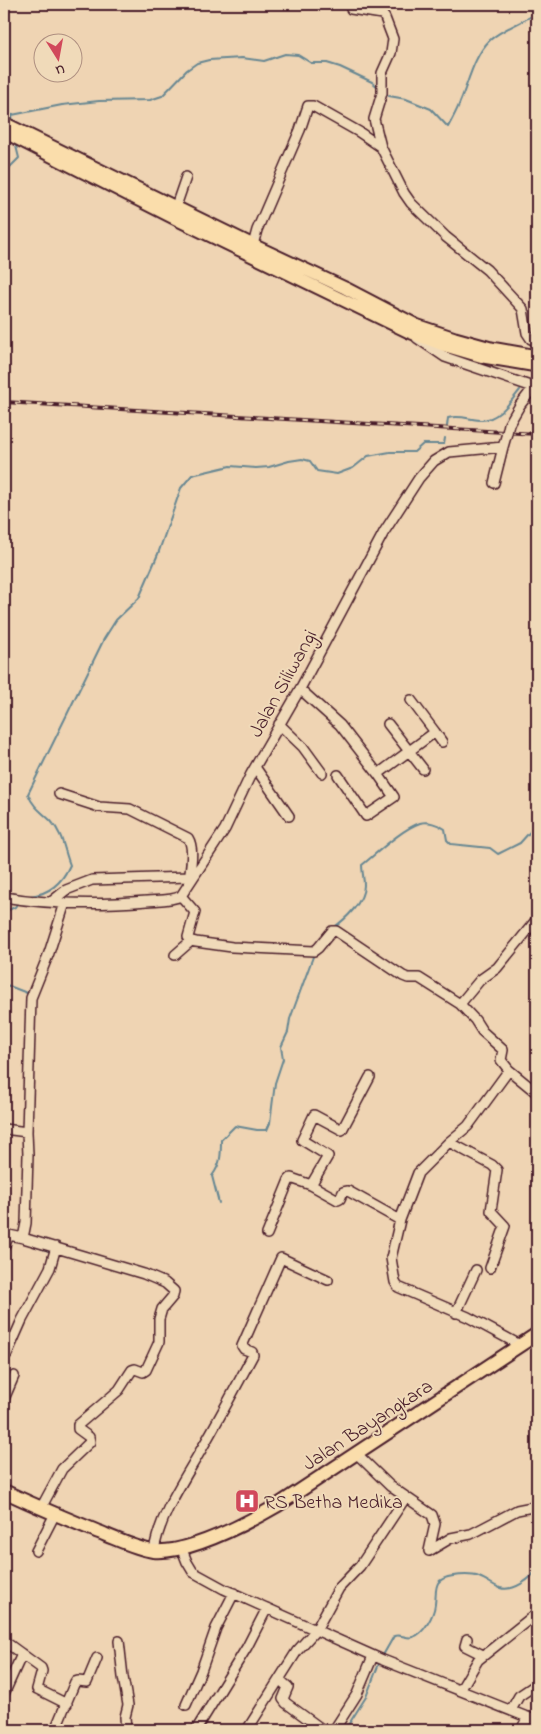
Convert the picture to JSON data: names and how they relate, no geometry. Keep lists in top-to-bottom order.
{
  "streets": {
    "highway": ["Jalan Bayangkara"],
    "street": ["Jalan Siliwangi"]
  },
  "places": {
    "hospital": ["RS Betha Medika"]
  },
  "north": "bottom"
}
